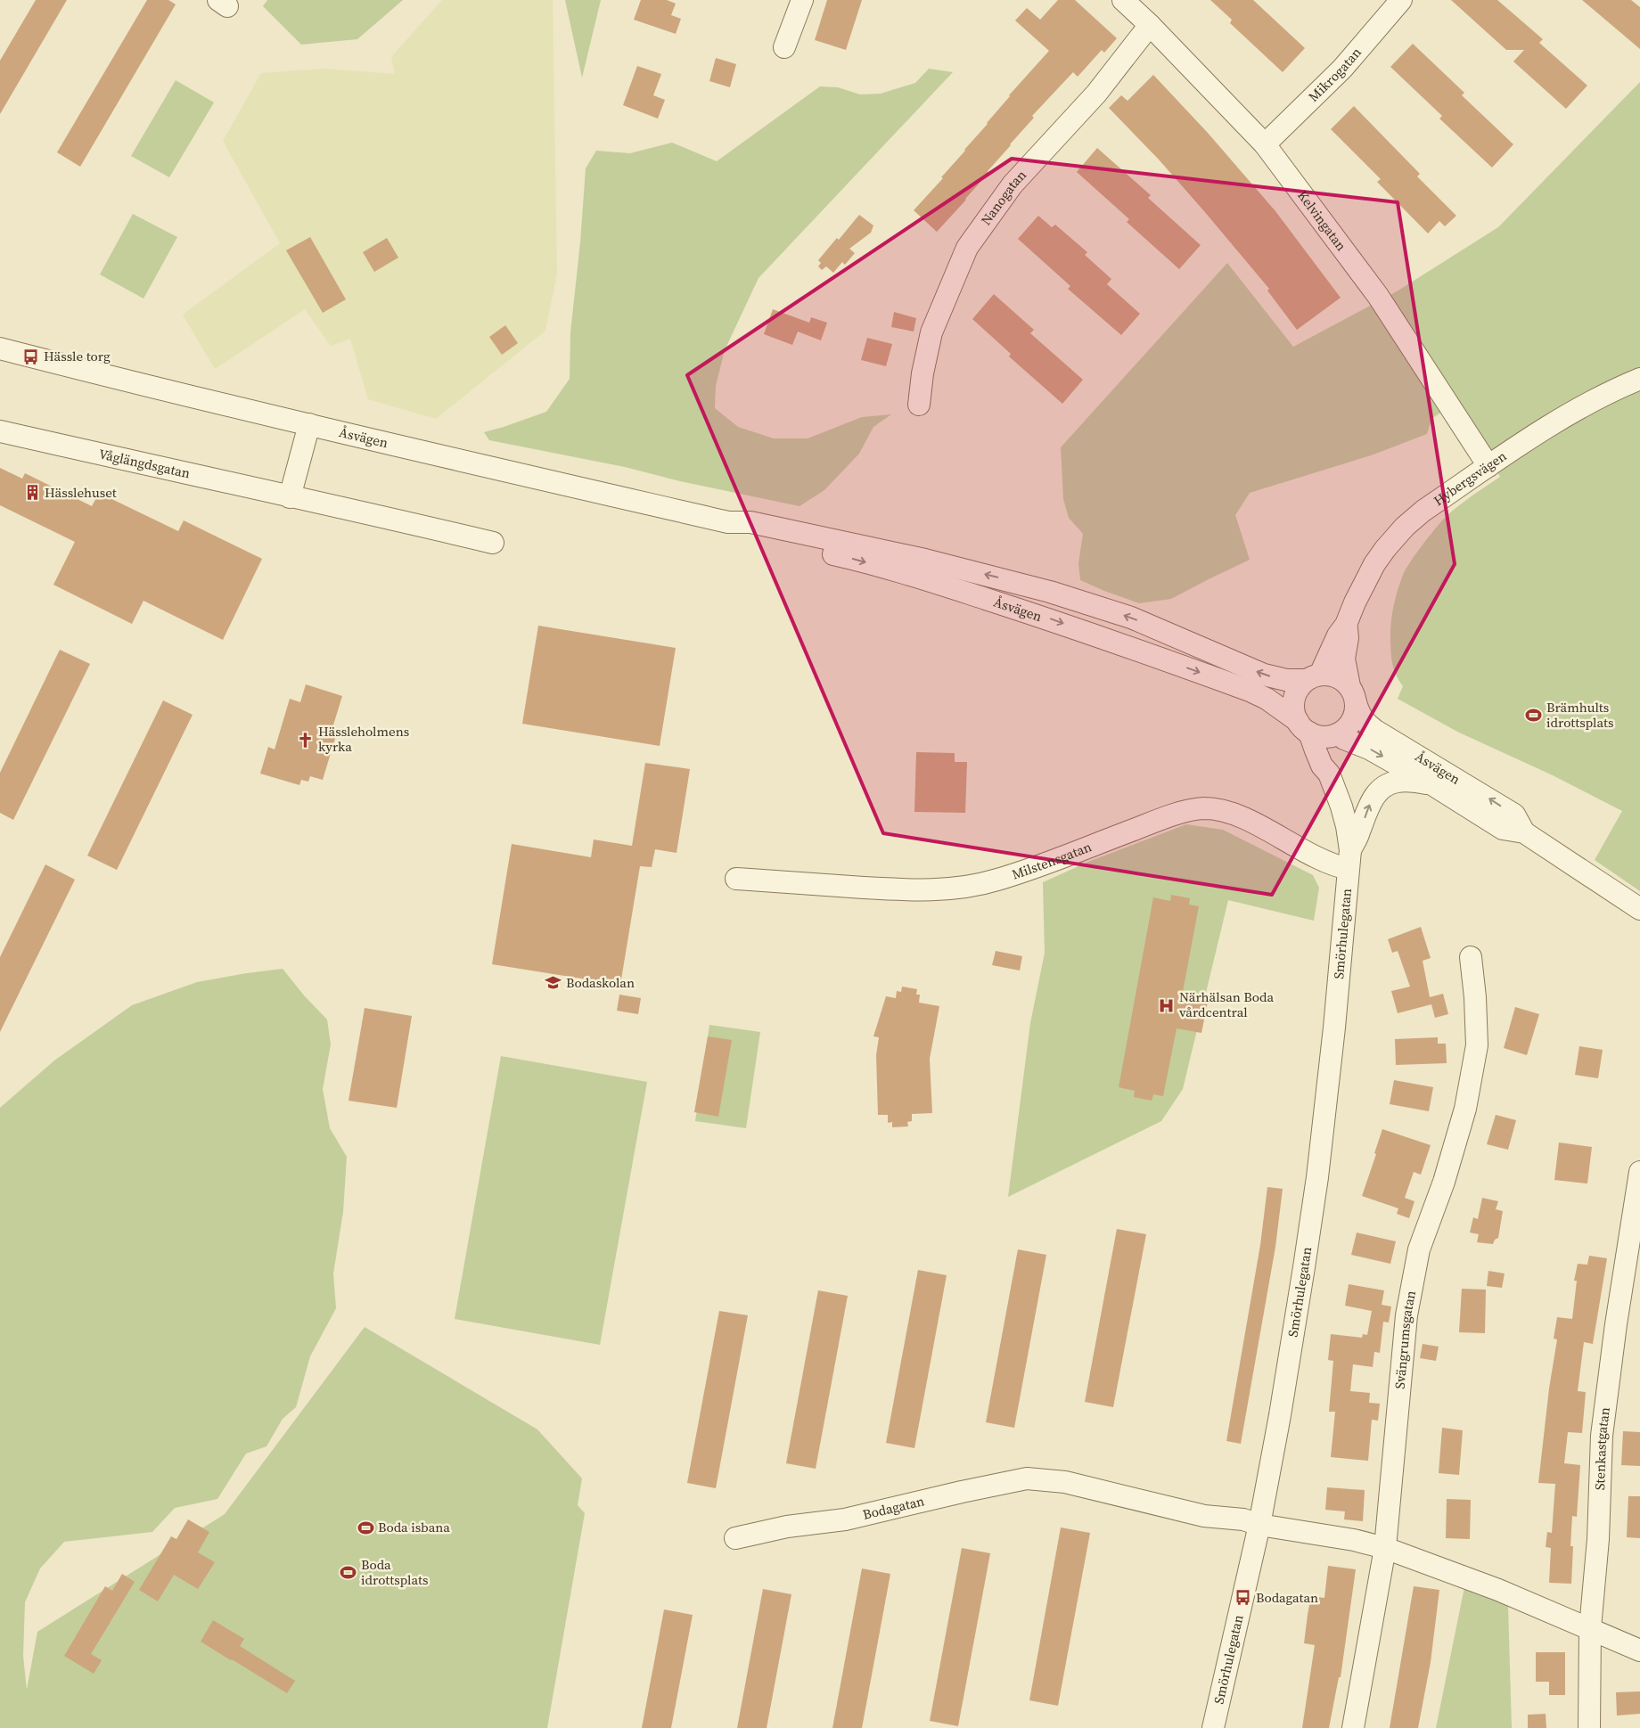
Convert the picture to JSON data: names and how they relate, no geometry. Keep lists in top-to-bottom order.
{
  "streets": {
    "street": [
      "Mikrogatan",
      "Nanogatan",
      "Kelvingatan",
      "Åsvägen",
      "Våglängdsgatan",
      "Hybergsvägen",
      "Milstensgatan",
      "Smörhulegatan",
      "Svängrumsgatan",
      "Stenkastgatan",
      "Bodagatan"
    ]
  },
  "crossings": [
    ["Mikrogatan", "Kelvingatan"],
    ["Nanogatan", "Kelvingatan"],
    ["Kelvingatan", "Hybergsvägen"],
    ["Åsvägen", "Hybergsvägen"],
    ["Åsvägen", "Smörhulegatan"],
    ["Hybergsvägen", "Smörhulegatan"],
    ["Milstensgatan", "Smörhulegatan"],
    ["Smörhulegatan", "Bodagatan"],
    ["Svängrumsgatan", "Bodagatan"],
    ["Stenkastgatan", "Bodagatan"]
  ],
  "places": {
    "bus stop": ["Hässle torg", "Bodagatan"],
    "building": ["Hässlehuset"],
    "sports": ["Brämhults idrottsplats", "Boda isbana", "Boda idrottsplats"],
    "church": ["Hässleholmens kyrka"],
    "school or university": ["Bodaskolan"],
    "hospital": ["Närhälsan Boda vårdcentral"]
  }
}
